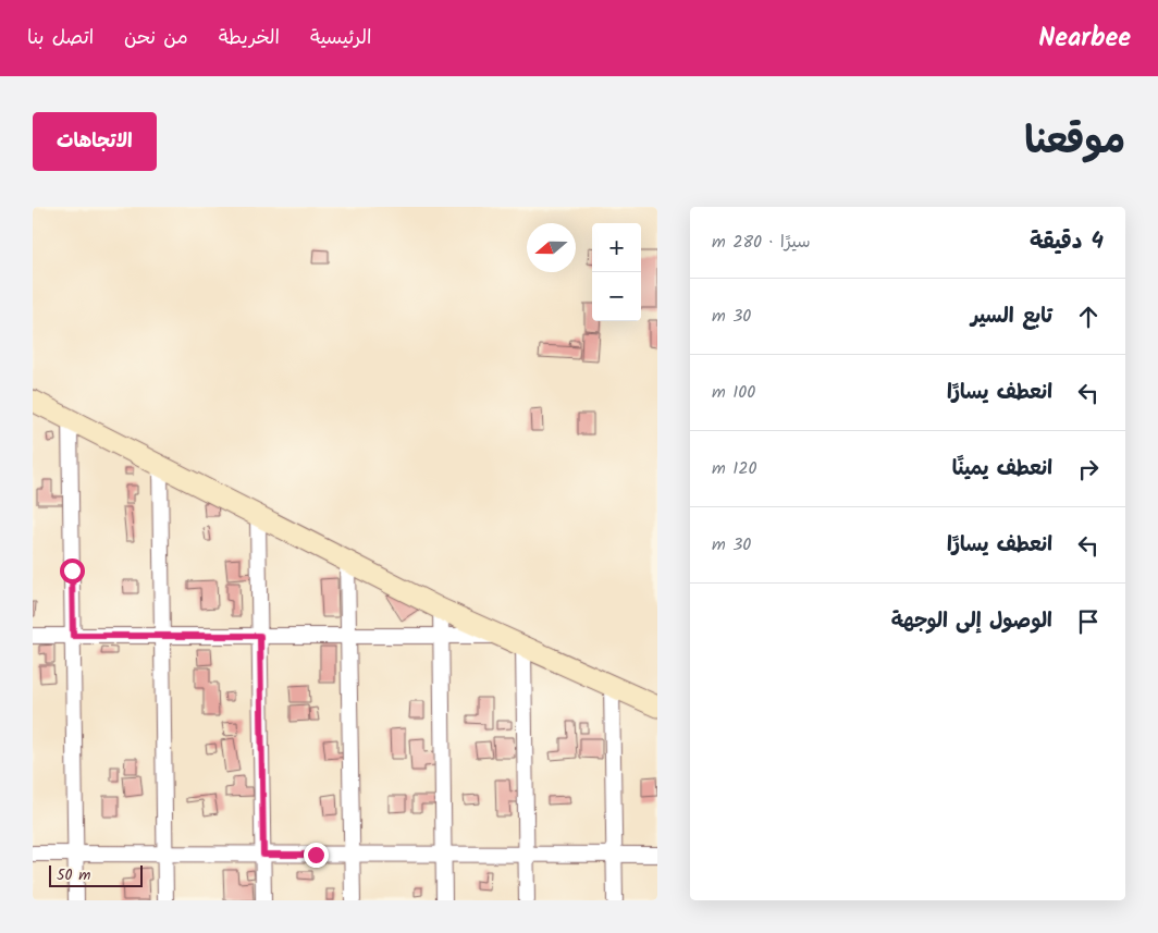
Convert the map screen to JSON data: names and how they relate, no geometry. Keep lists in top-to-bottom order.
{
  "scale_bar": "50 m",
  "north": "left",
  "page": {
    "header": "Nearbee",
    "nav": [
      "الرئيسية",
      "الخريطة",
      "من نحن",
      "اتصل بنا"
    ],
    "title": "موقعنا",
    "buttons": "الاتجاهات",
    "heading": ["4 دقيقة", "سيرًا · 280 m"],
    "map_buttons": ["+", "−"],
    "list": [
      ["تابع السير", "30 m"],
      ["انعطف يسارًا", "100 m"],
      ["انعطف يمينًا", "120 m"],
      ["انعطف يسارًا", "30 m"],
      "الوصول إلى الوجهة"
    ],
    "scale": "50 m"
  }
}
